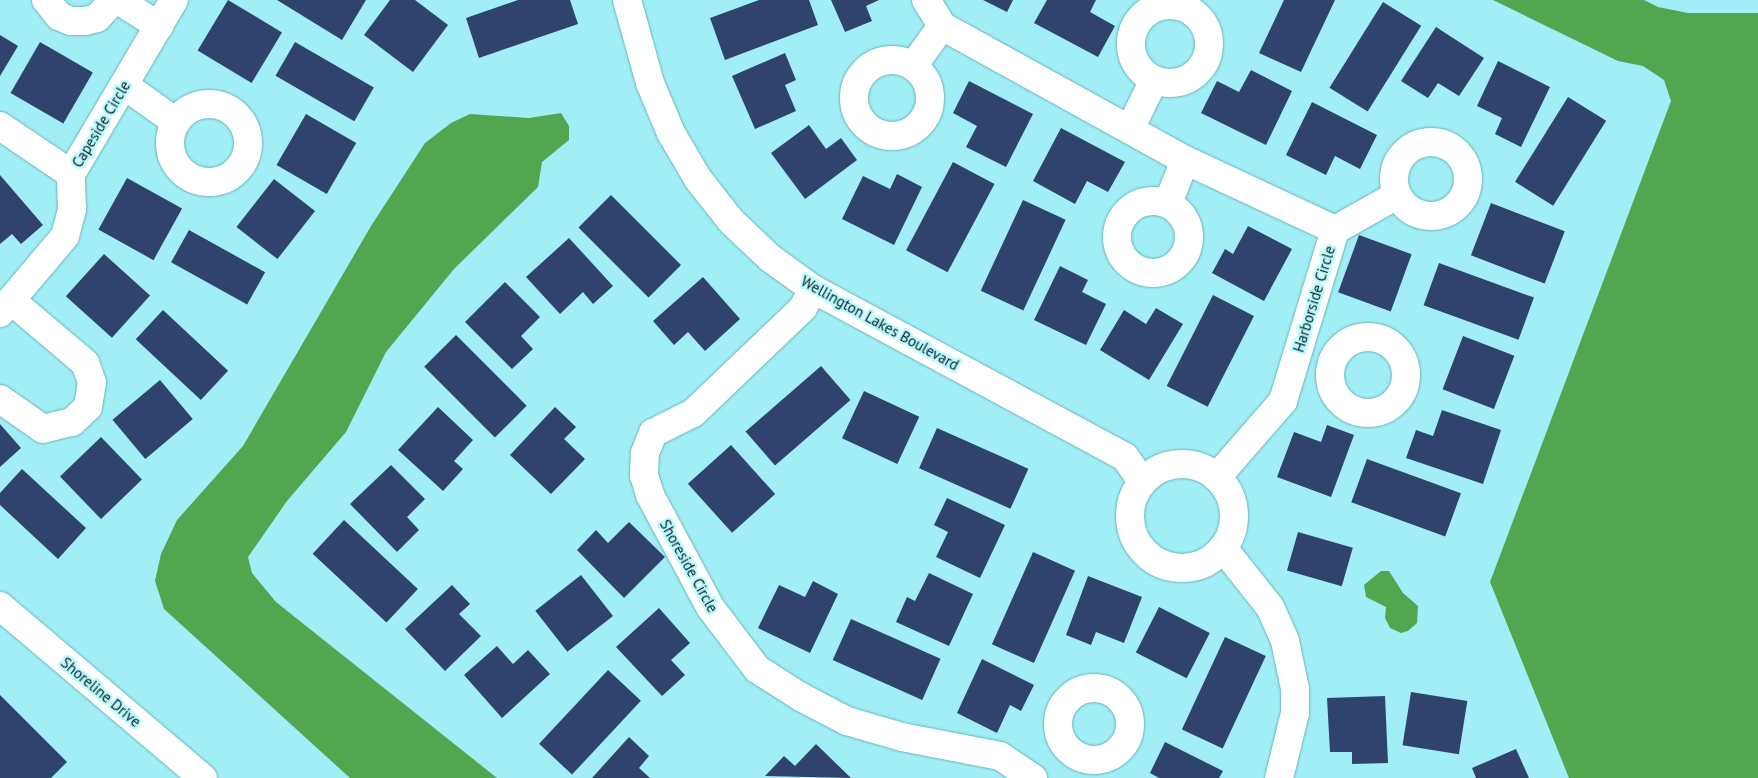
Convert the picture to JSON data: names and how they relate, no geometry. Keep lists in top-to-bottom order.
{
  "streets": {
    "street": [
      "Capeside Circle",
      "Harborside Circle",
      "Wellington Lakes Boulevard",
      "Shoreside Circle",
      "Shoreline Drive"
    ]
  },
  "crossings": [
    ["Harborside Circle", "Wellington Lakes Boulevard"],
    ["Wellington Lakes Boulevard", "Shoreside Circle"]
  ]
}
